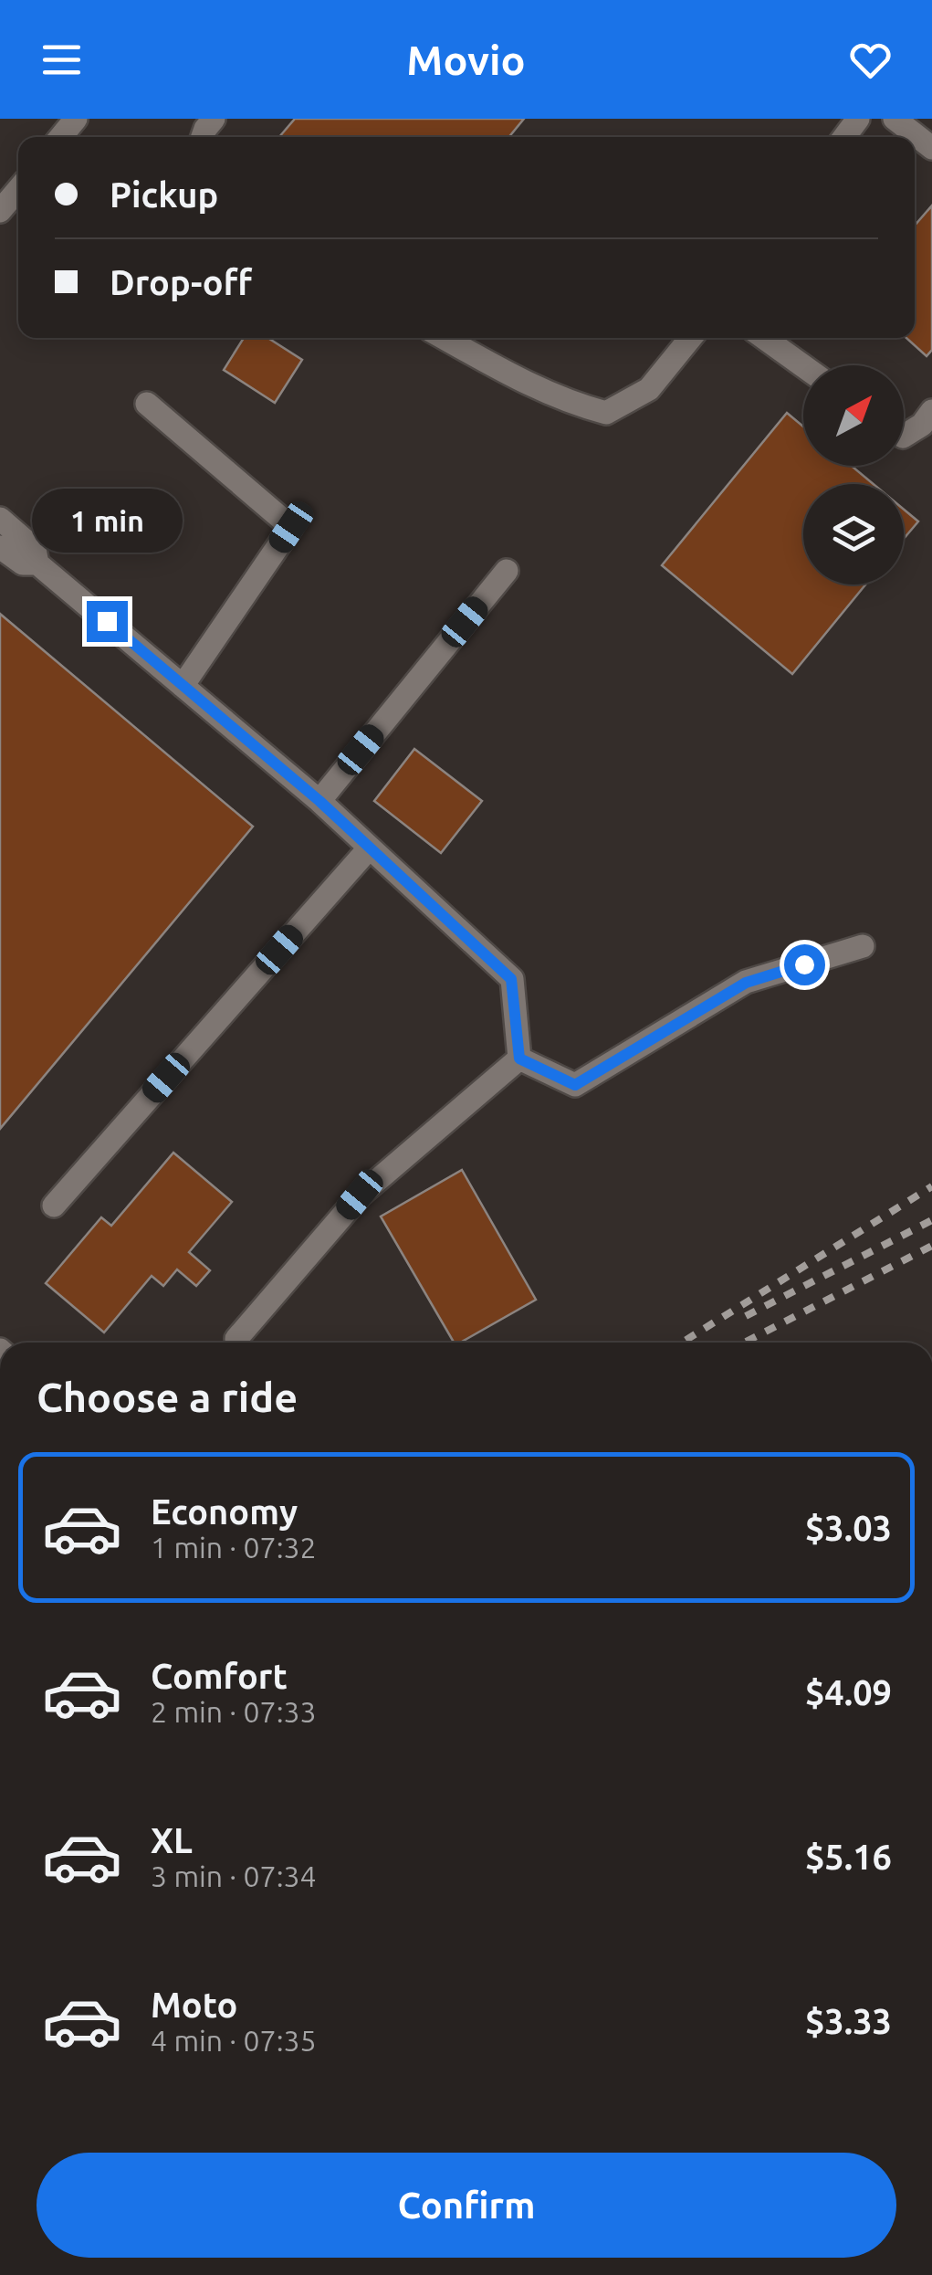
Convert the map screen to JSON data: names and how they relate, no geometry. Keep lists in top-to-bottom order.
{
  "north": "top right",
  "page": {
    "header": "Movio",
    "banner": ["Pickup", "Drop-off"],
    "bubble": "1 min",
    "heading": "Choose a ride",
    "list": [
      {
        "name": "Economy",
        "note": "1 min · 07:32",
        "value": "$3.03"
      },
      {
        "name": "Comfort",
        "note": "2 min · 07:33",
        "value": "$4.09"
      },
      {
        "name": "XL",
        "note": "3 min · 07:34",
        "value": "$5.16"
      },
      {
        "name": "Moto",
        "note": "4 min · 07:35",
        "value": "$3.33"
      }
    ],
    "buttons": "Confirm"
  }
}
